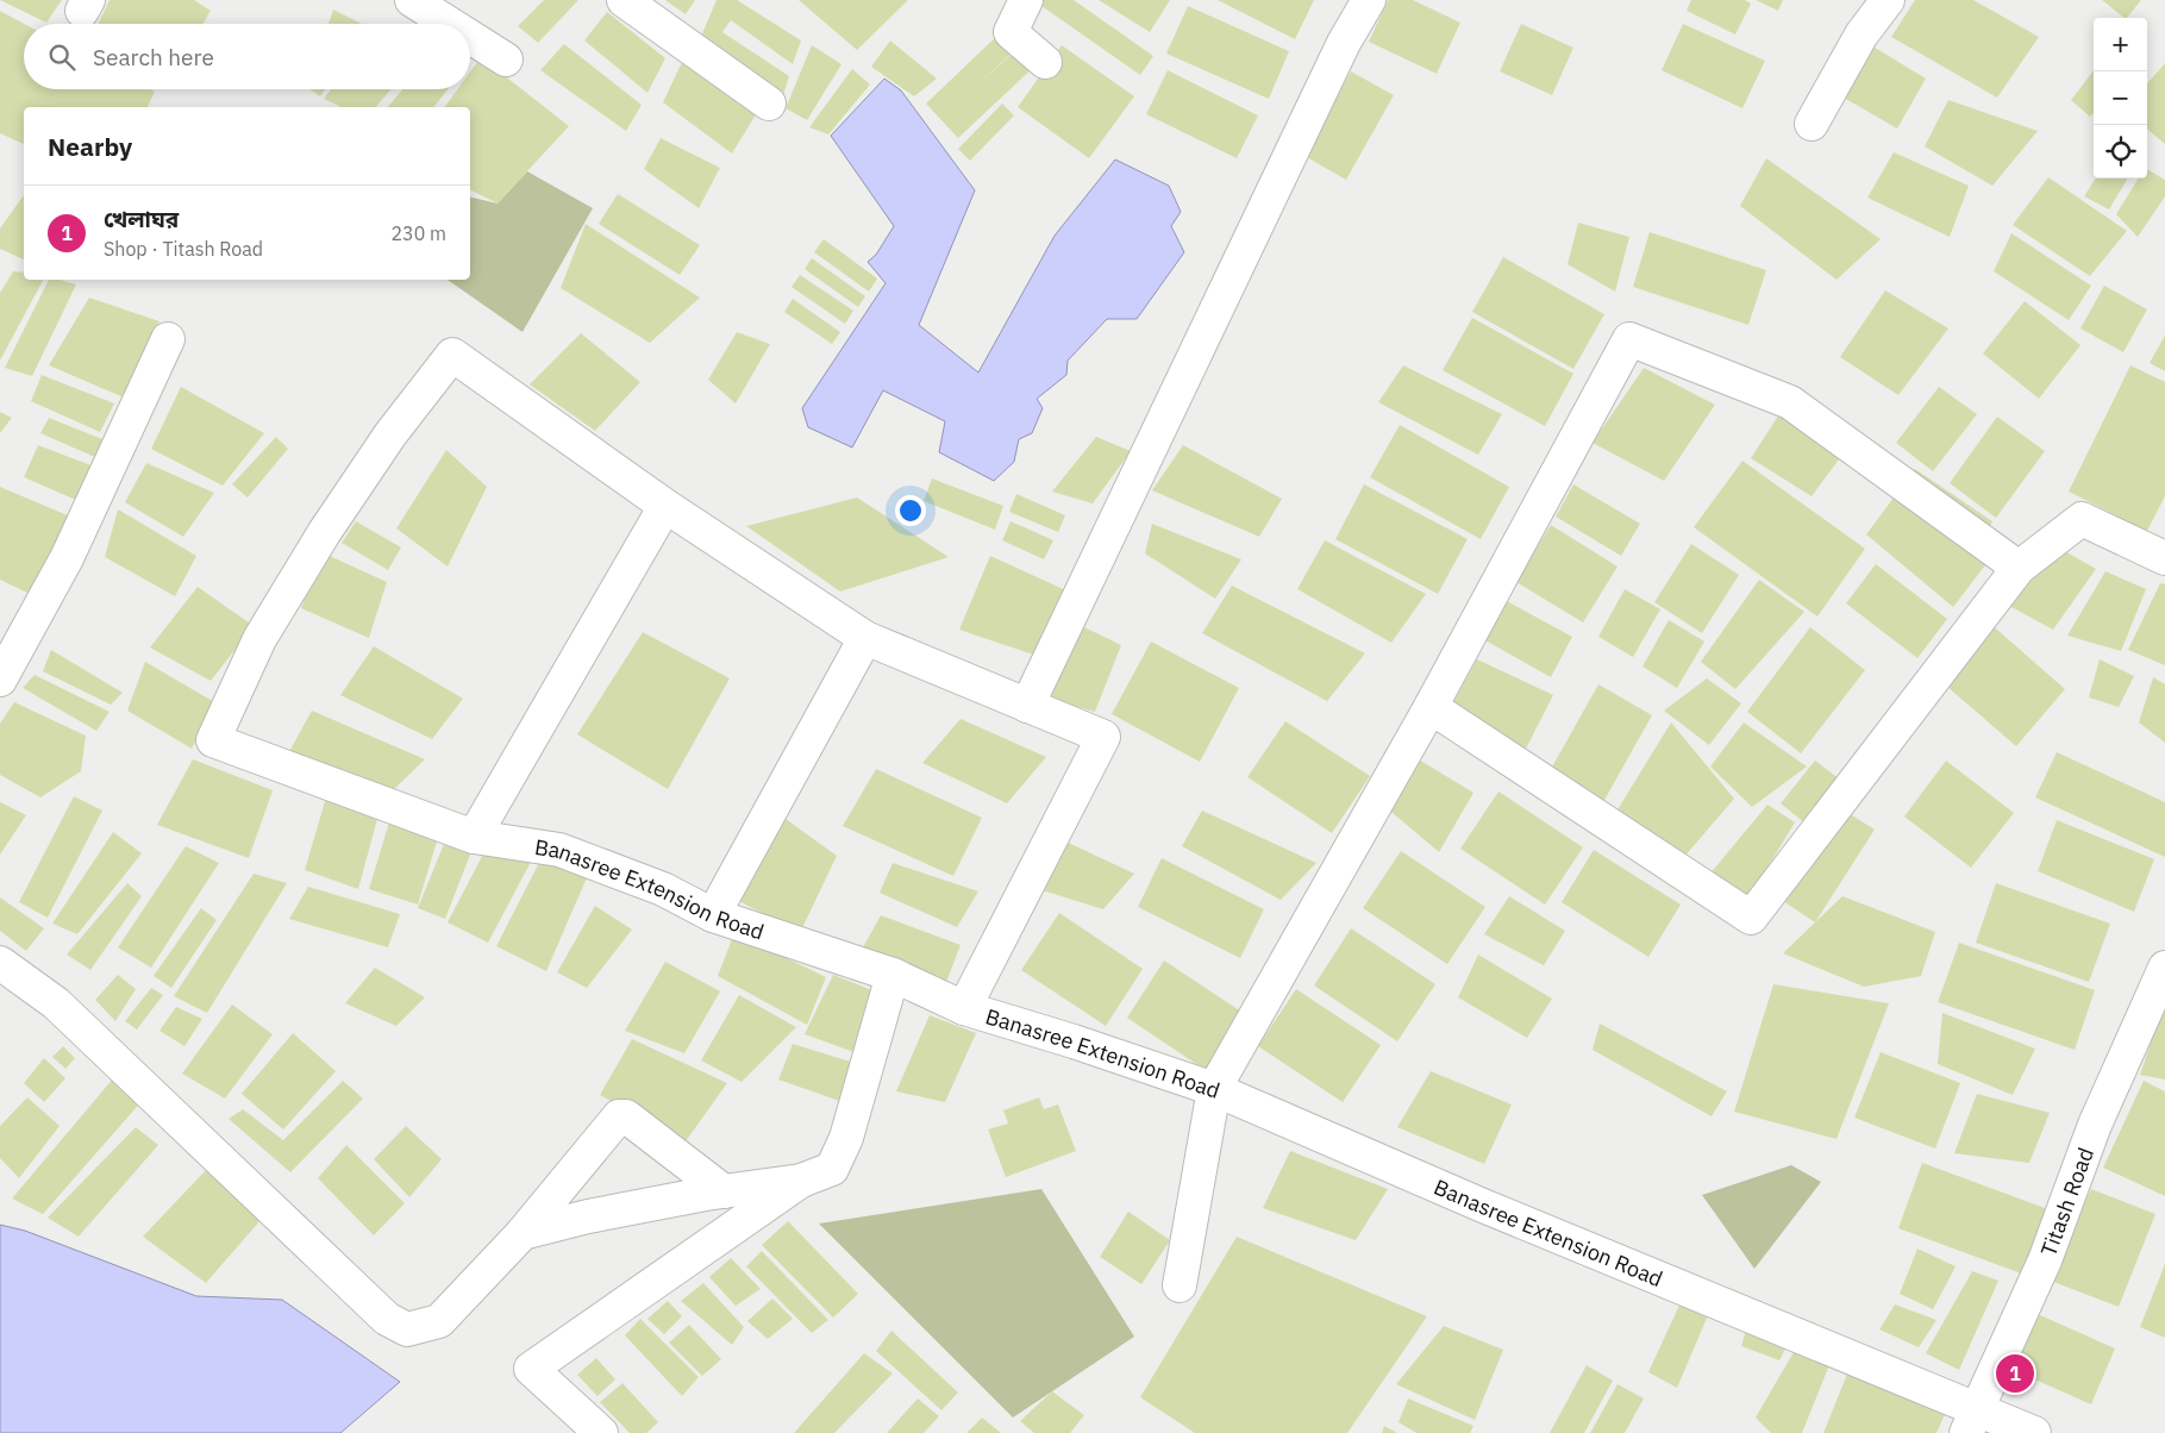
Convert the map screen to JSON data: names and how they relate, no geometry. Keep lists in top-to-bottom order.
{
  "streets": {
    "street": ["Banasree Extension Road", "Titash Road"]
  },
  "crossings": [
    ["Banasree Extension Road", "Titash Road"]
  ],
  "page": {
    "map_buttons": ["+", "−"],
    "search": "Search here",
    "heading": "Nearby",
    "list": [
      {
        "mark": "1",
        "name": "খেলাঘর",
        "note": "Shop · Titash Road",
        "value": "230 m"
      }
    ],
    "pins": "1"
  }
}
